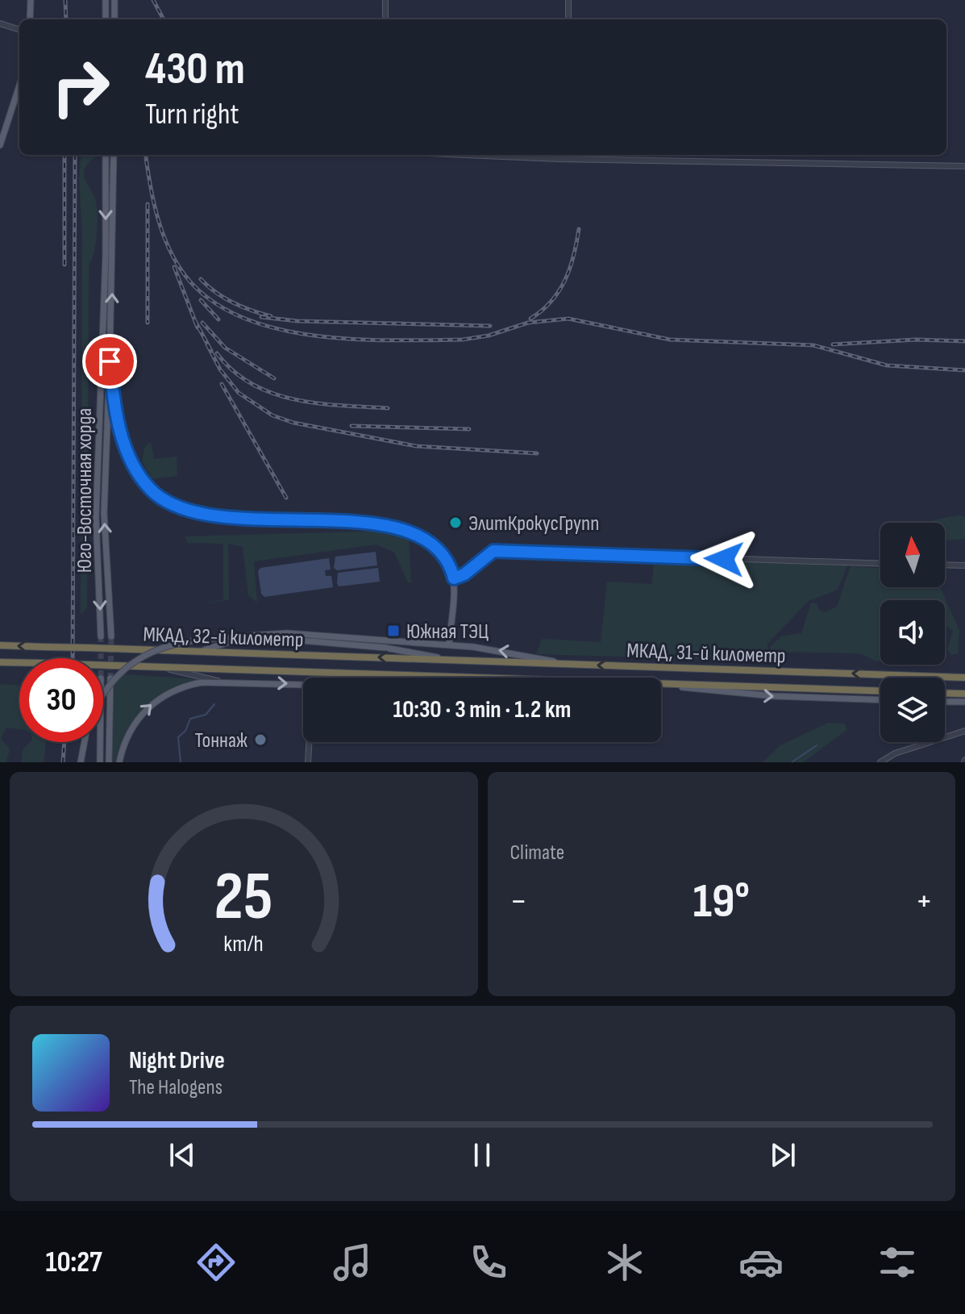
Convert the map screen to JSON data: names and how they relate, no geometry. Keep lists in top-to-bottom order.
{
  "streets": {
    "highway": ["МКАД, 32-й километр", "МКАД, 31-й километр"],
    "main road": ["Юго-Восточная хорда"]
  },
  "crossings": [
    ["МКАД, 32-й километр", "МКАД, 31-й километр"]
  ],
  "places": {
    "other": ["ЭлитКрокусГрупп", "Тоннаж"],
    "transit": ["Южная ТЭЦ"]
  },
  "north": "top",
  "page": {
    "turn": ["430 m", "Turn right"],
    "limit": "30",
    "trip": "10:30 · 3 min · 1.2 km",
    "tile": "Climate",
    "heat": ["−", "19°", "+"],
    "song": ["Night Drive", "The Halogens"],
    "tabs": "10:27",
    "gauge": ["25", "km/h"]
  }
}
